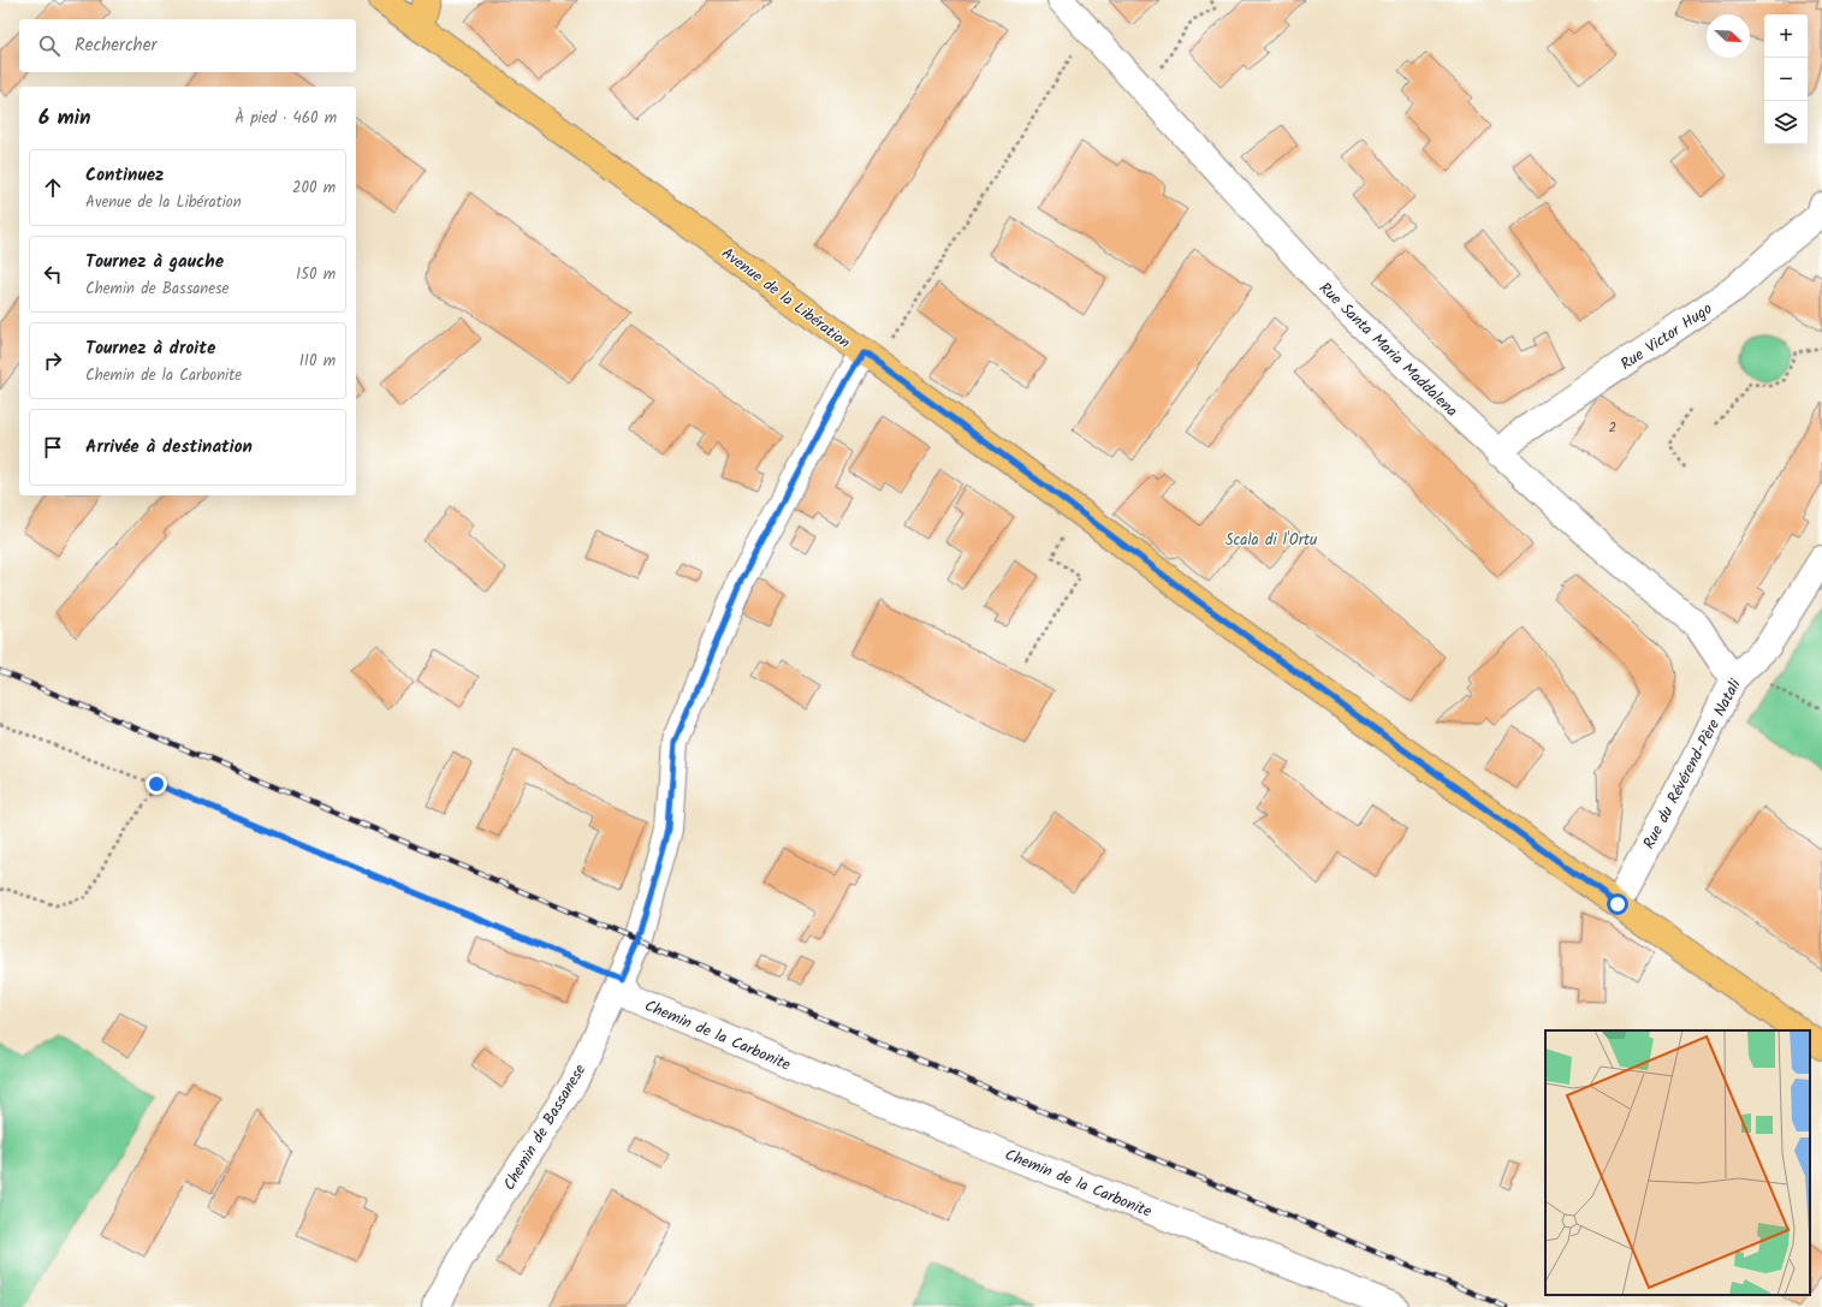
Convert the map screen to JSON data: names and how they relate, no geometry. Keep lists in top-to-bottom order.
{
  "streets": {
    "main road": ["Avenue de la Libération"],
    "street": [
      "Rue Victor Hugo",
      "Rue Santa Maria Maddalena",
      "Rue du Révérend-Père Natali",
      "Chemin de la Carbonite",
      "Chemin de Bassanese"
    ]
  },
  "crossings": [
    ["Avenue de la Libération", "Rue du Révérend-Père Natali"],
    ["Avenue de la Libération", "Chemin de Bassanese"],
    ["Rue Victor Hugo", "Rue Santa Maria Maddalena"],
    ["Rue Santa Maria Maddalena", "Rue du Révérend-Père Natali"],
    ["Chemin de la Carbonite", "Chemin de Bassanese"]
  ],
  "parks": ["Scala di l'Ortu"],
  "house_numbers": ["2"],
  "north": "bottom right",
  "page": {
    "map_buttons": ["+", "−"],
    "search": "Rechercher",
    "heading": ["6 min", "À pied · 460 m"],
    "list": [
      ["Continuez", "Avenue de la Libération", "200 m"],
      ["Tournez à gauche", "Chemin de Bassanese", "150 m"],
      ["Tournez à droite", "Chemin de la Carbonite", "110 m"],
      "Arrivée à destination"
    ]
  }
}
